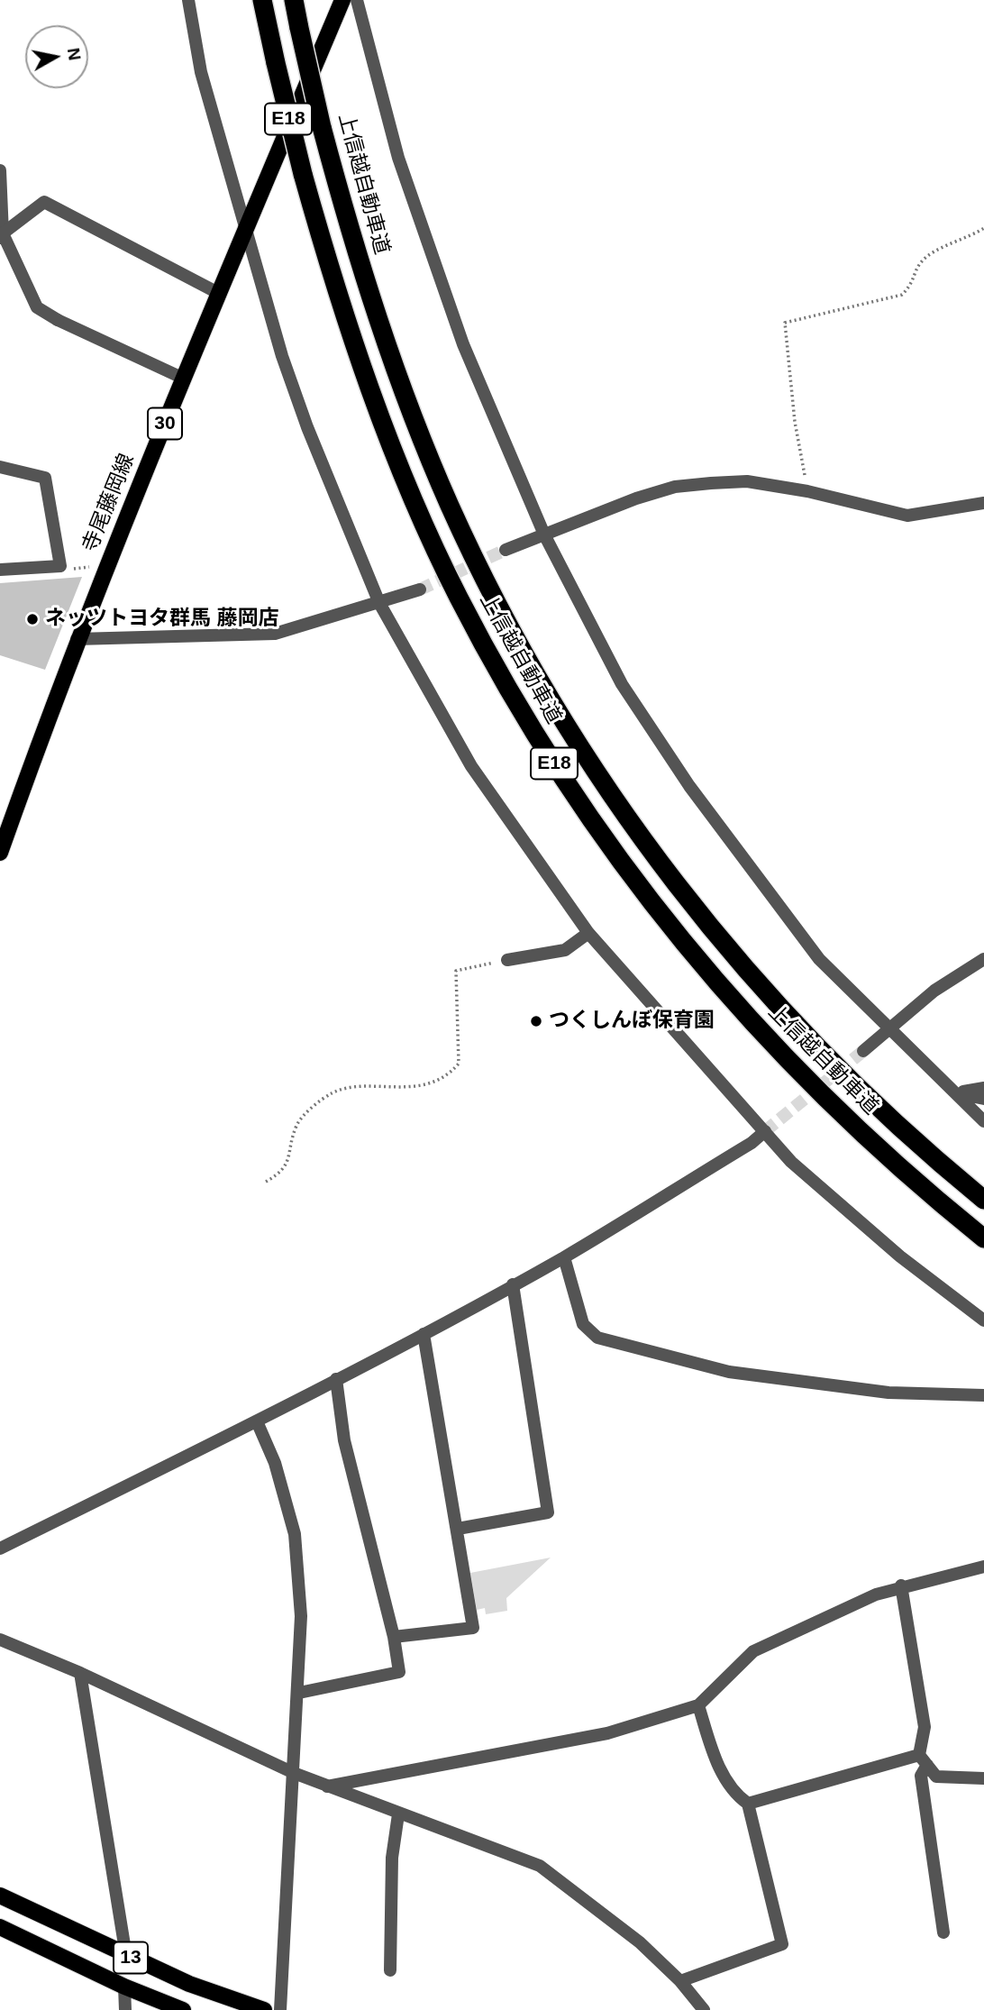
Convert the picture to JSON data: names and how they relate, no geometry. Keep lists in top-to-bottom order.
{
  "streets": {
    "highway": ["E18", "上信越自動車道"],
    "main road": ["30", "寺尾藤岡線", "13"]
  },
  "places": ["ネッツトヨタ群馬 藤岡店", "つくしんぼ保育園"],
  "north": "right"
}
